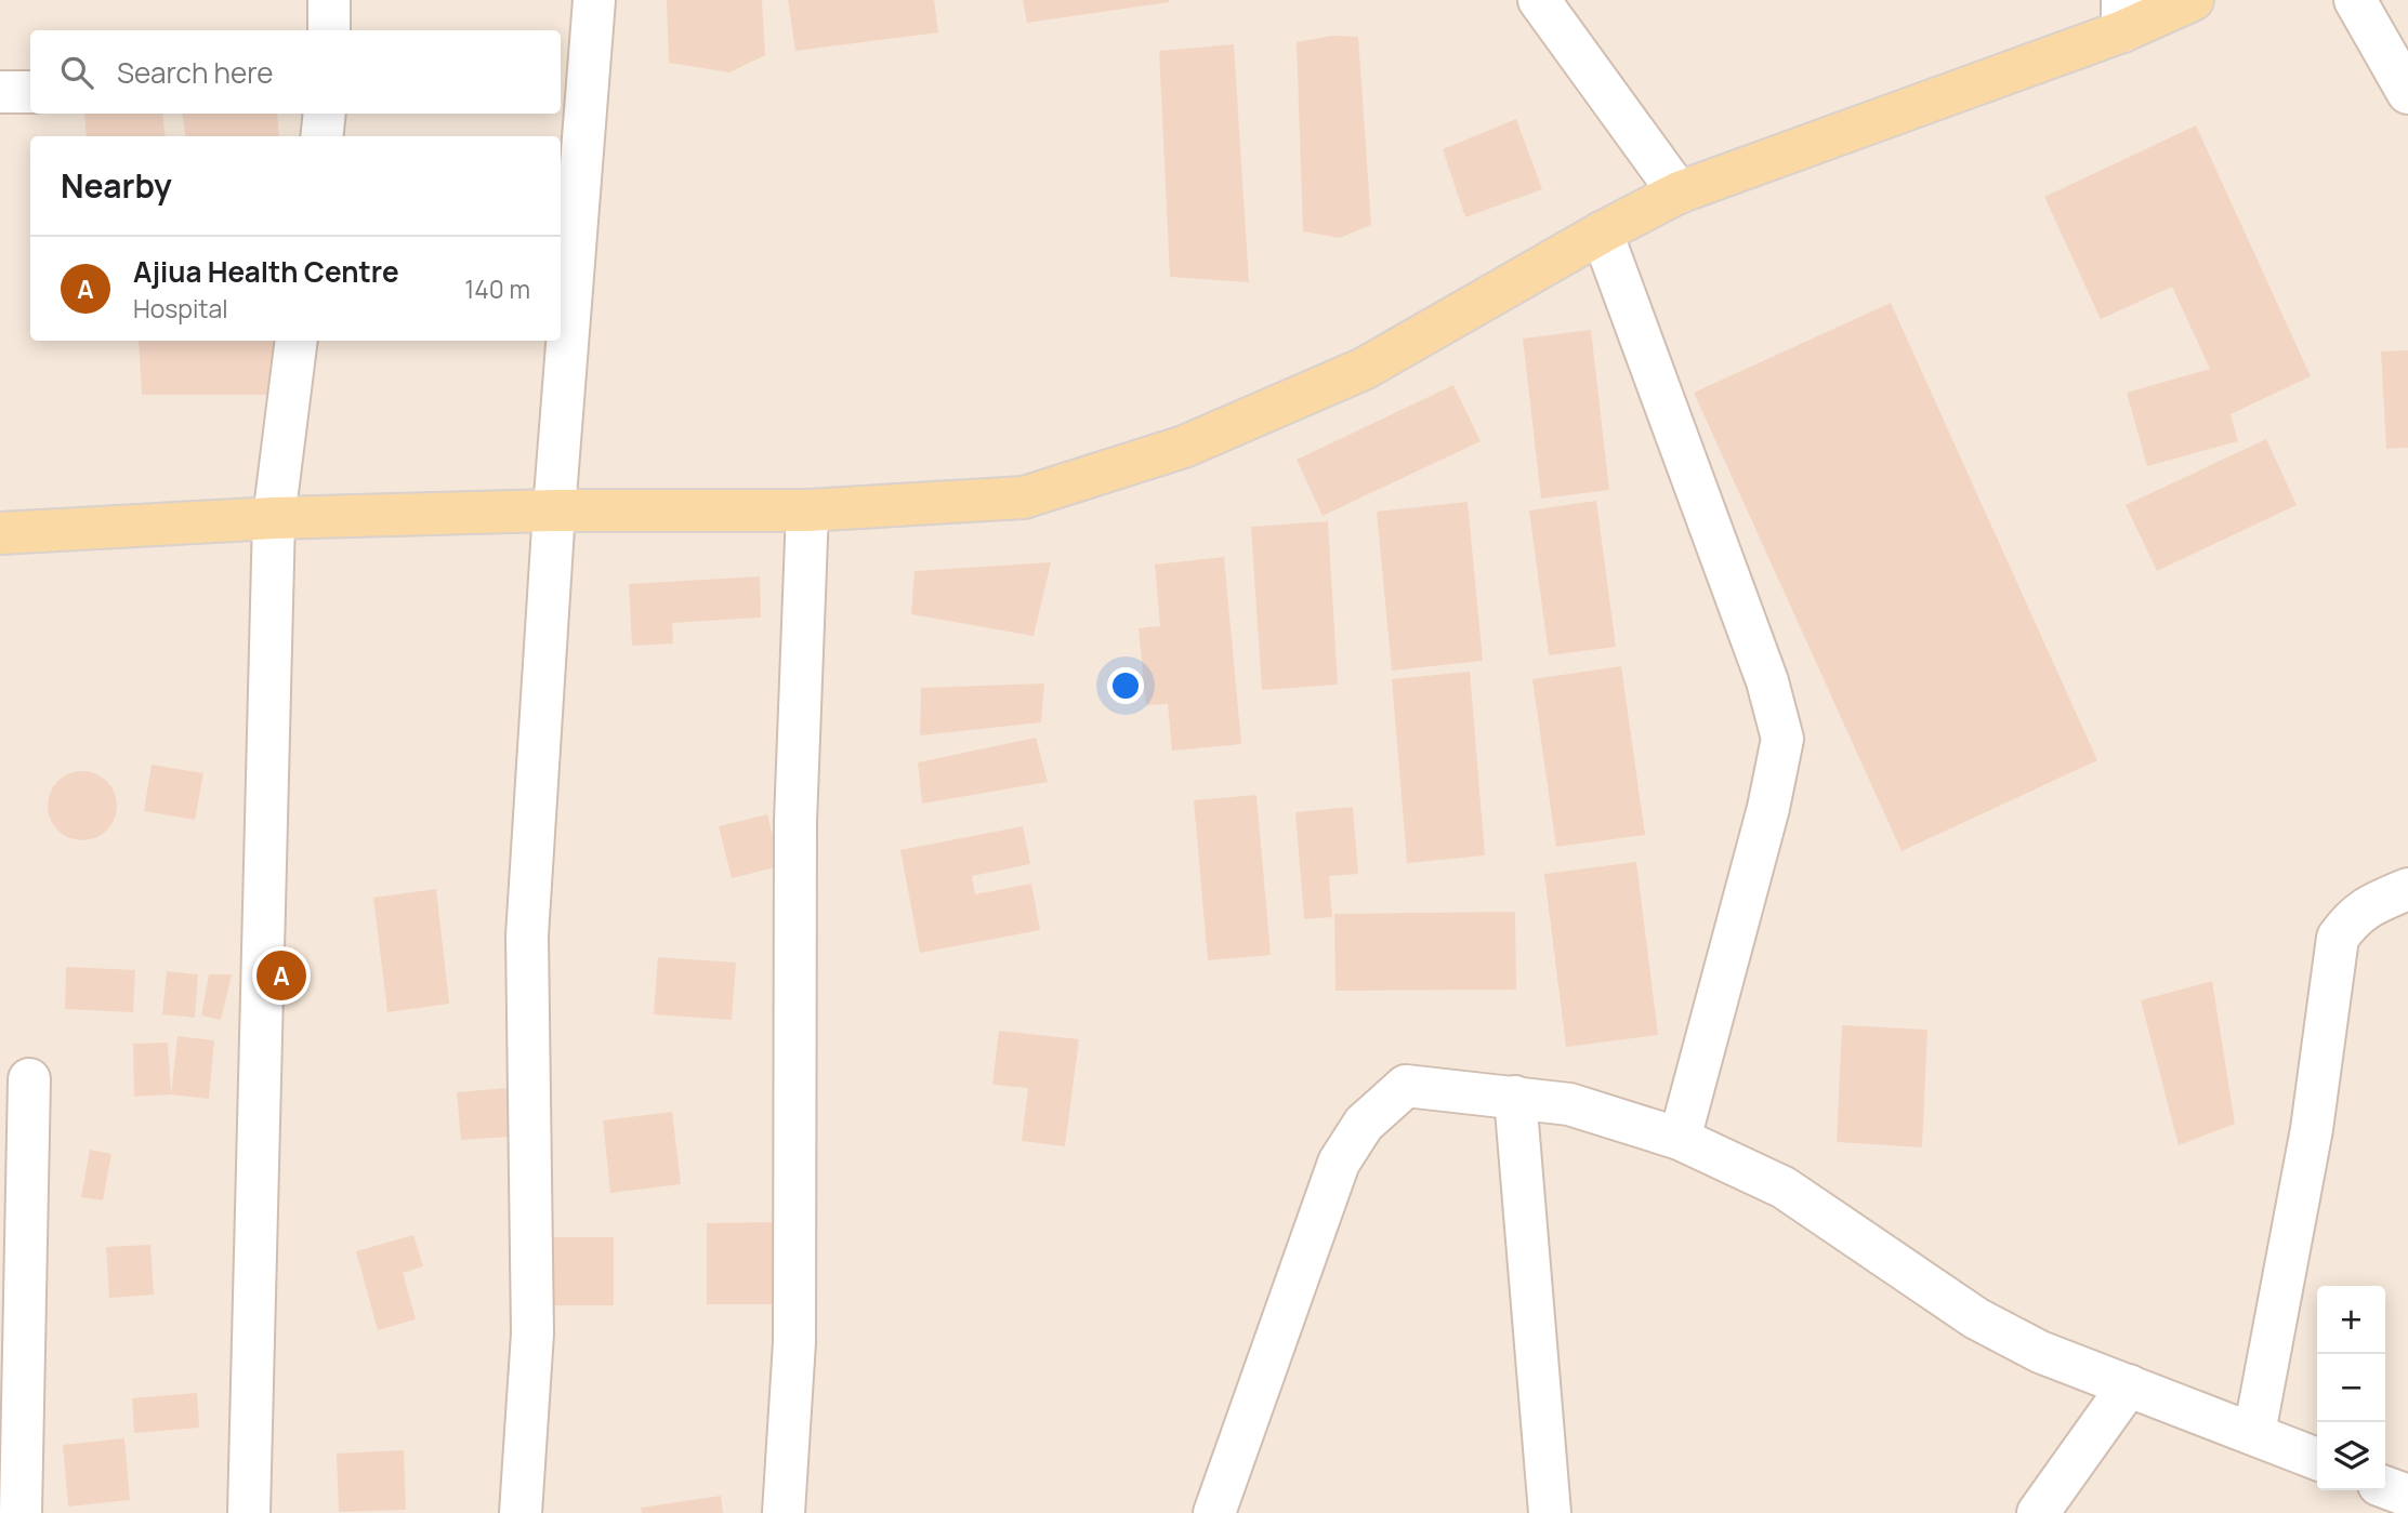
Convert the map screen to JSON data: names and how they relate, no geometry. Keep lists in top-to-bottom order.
{
  "page": {
    "search": "Search here",
    "heading": "Nearby",
    "list": [
      {
        "mark": "A",
        "name": "Ajiua Health Centre",
        "note": "Hospital",
        "value": "140 m"
      }
    ],
    "pins": "A",
    "map_buttons": ["+", "−"]
  }
}
